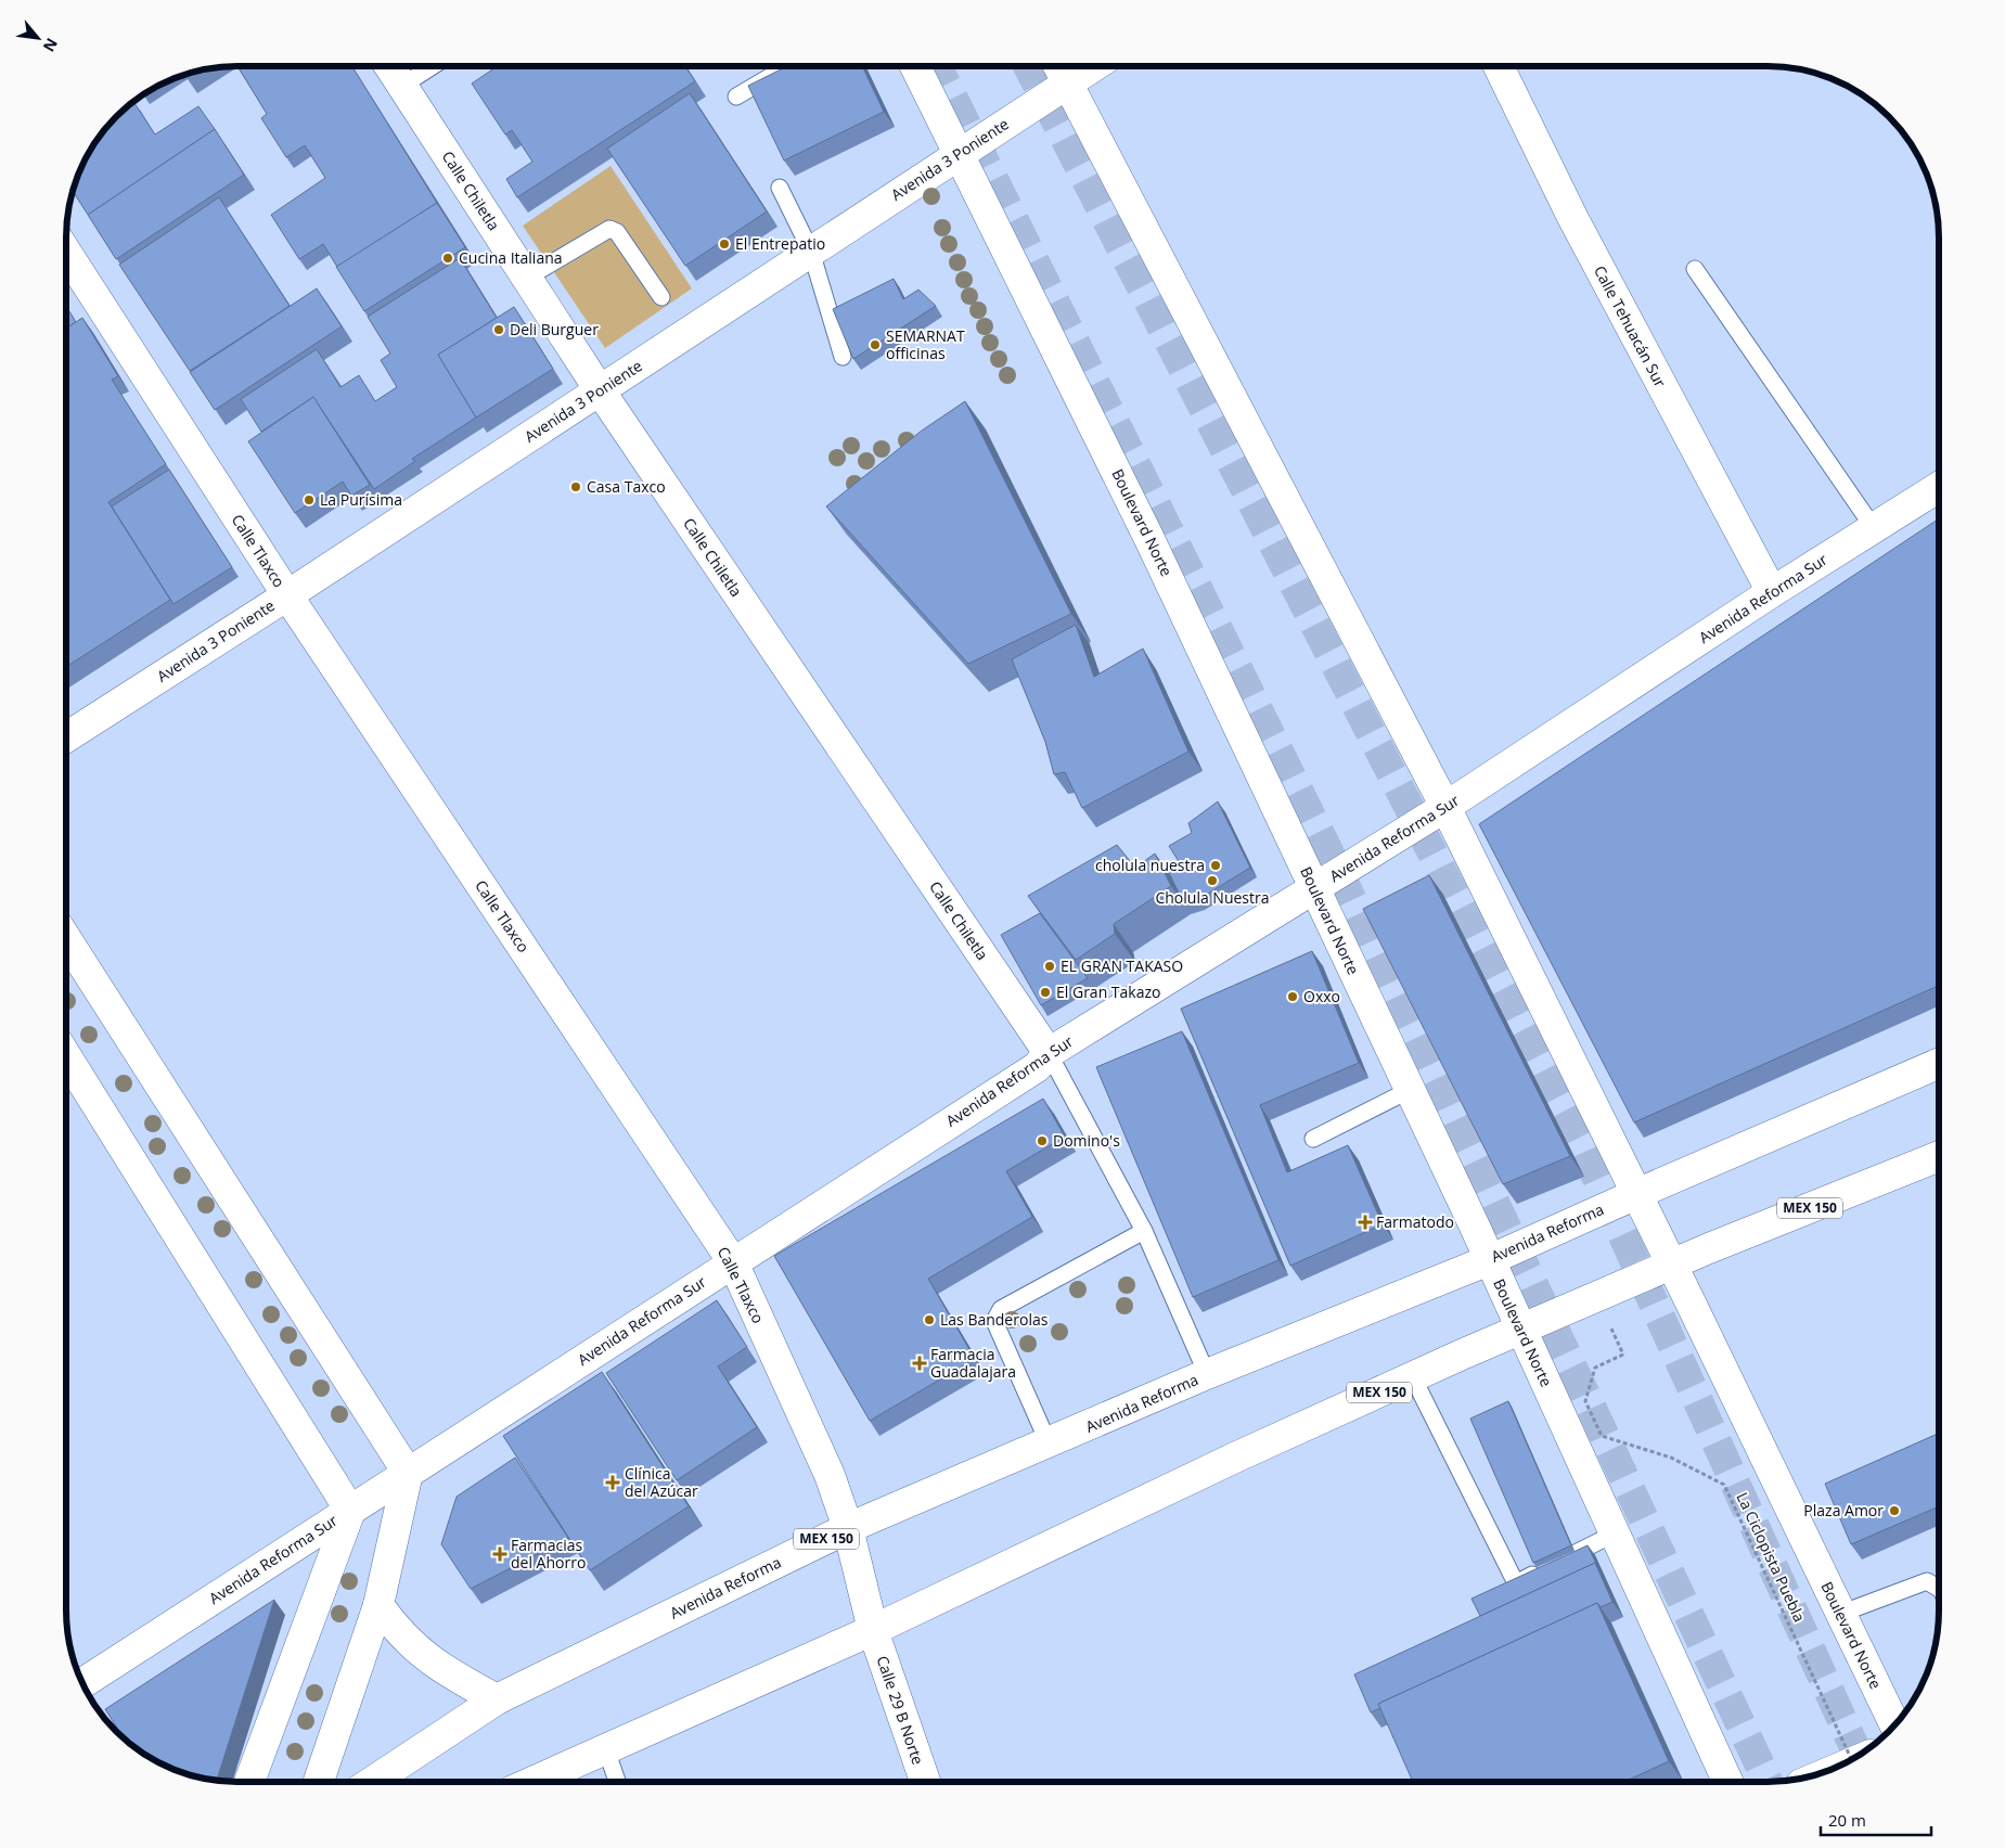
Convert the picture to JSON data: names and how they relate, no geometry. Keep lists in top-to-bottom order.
{
  "streets": {
    "street": [
      "Avenida 3 Poniente",
      "Calle Chiletla",
      "Calle Tehuacán Sur",
      "Boulevard Norte",
      "Calle Tlaxco",
      "Avenida Reforma Sur",
      "MEX 150",
      "Avenida Reforma",
      "Calle 29 B Norte"
    ],
    "path": ["La Ciclopista Puebla"]
  },
  "crossings": [
    ["Avenida 3 Poniente", "Calle Chiletla"],
    ["Avenida 3 Poniente", "Boulevard Norte"],
    ["Avenida 3 Poniente", "Calle Tlaxco"],
    ["Calle Chiletla", "Avenida Reforma Sur"],
    ["Calle Tehuacán Sur", "Avenida Reforma Sur"],
    ["Boulevard Norte", "Avenida Reforma Sur"],
    ["Boulevard Norte", "MEX 150"],
    ["Boulevard Norte", "Avenida Reforma"],
    ["Calle Tlaxco", "Avenida Reforma Sur"],
    ["Calle Tlaxco", "MEX 150"],
    ["Calle Tlaxco", "Avenida Reforma"],
    ["Calle Tlaxco", "Calle 29 B Norte"],
    ["MEX 150", "Calle 29 B Norte"]
  ],
  "places": {
    "other": [
      "El Entrepatio",
      "Cucina Italiana",
      "Deli Burguer",
      "SEMARNAT officinas",
      "Casa Taxco",
      "La Purísima",
      "cholula nuestra",
      "Cholula Nuestra",
      "EL GRAN TAKASO",
      "El Gran Takazo",
      "Oxxo",
      "Domino's",
      "Las Banderolas",
      "Plaza Amor"
    ],
    "health": [
      "Farmatodo",
      "Farmacia Guadalajara",
      "Clínica del Azúcar",
      "Farmacias del Ahorro"
    ]
  },
  "scale_bar": "20 m",
  "north": "bottom right"
}
